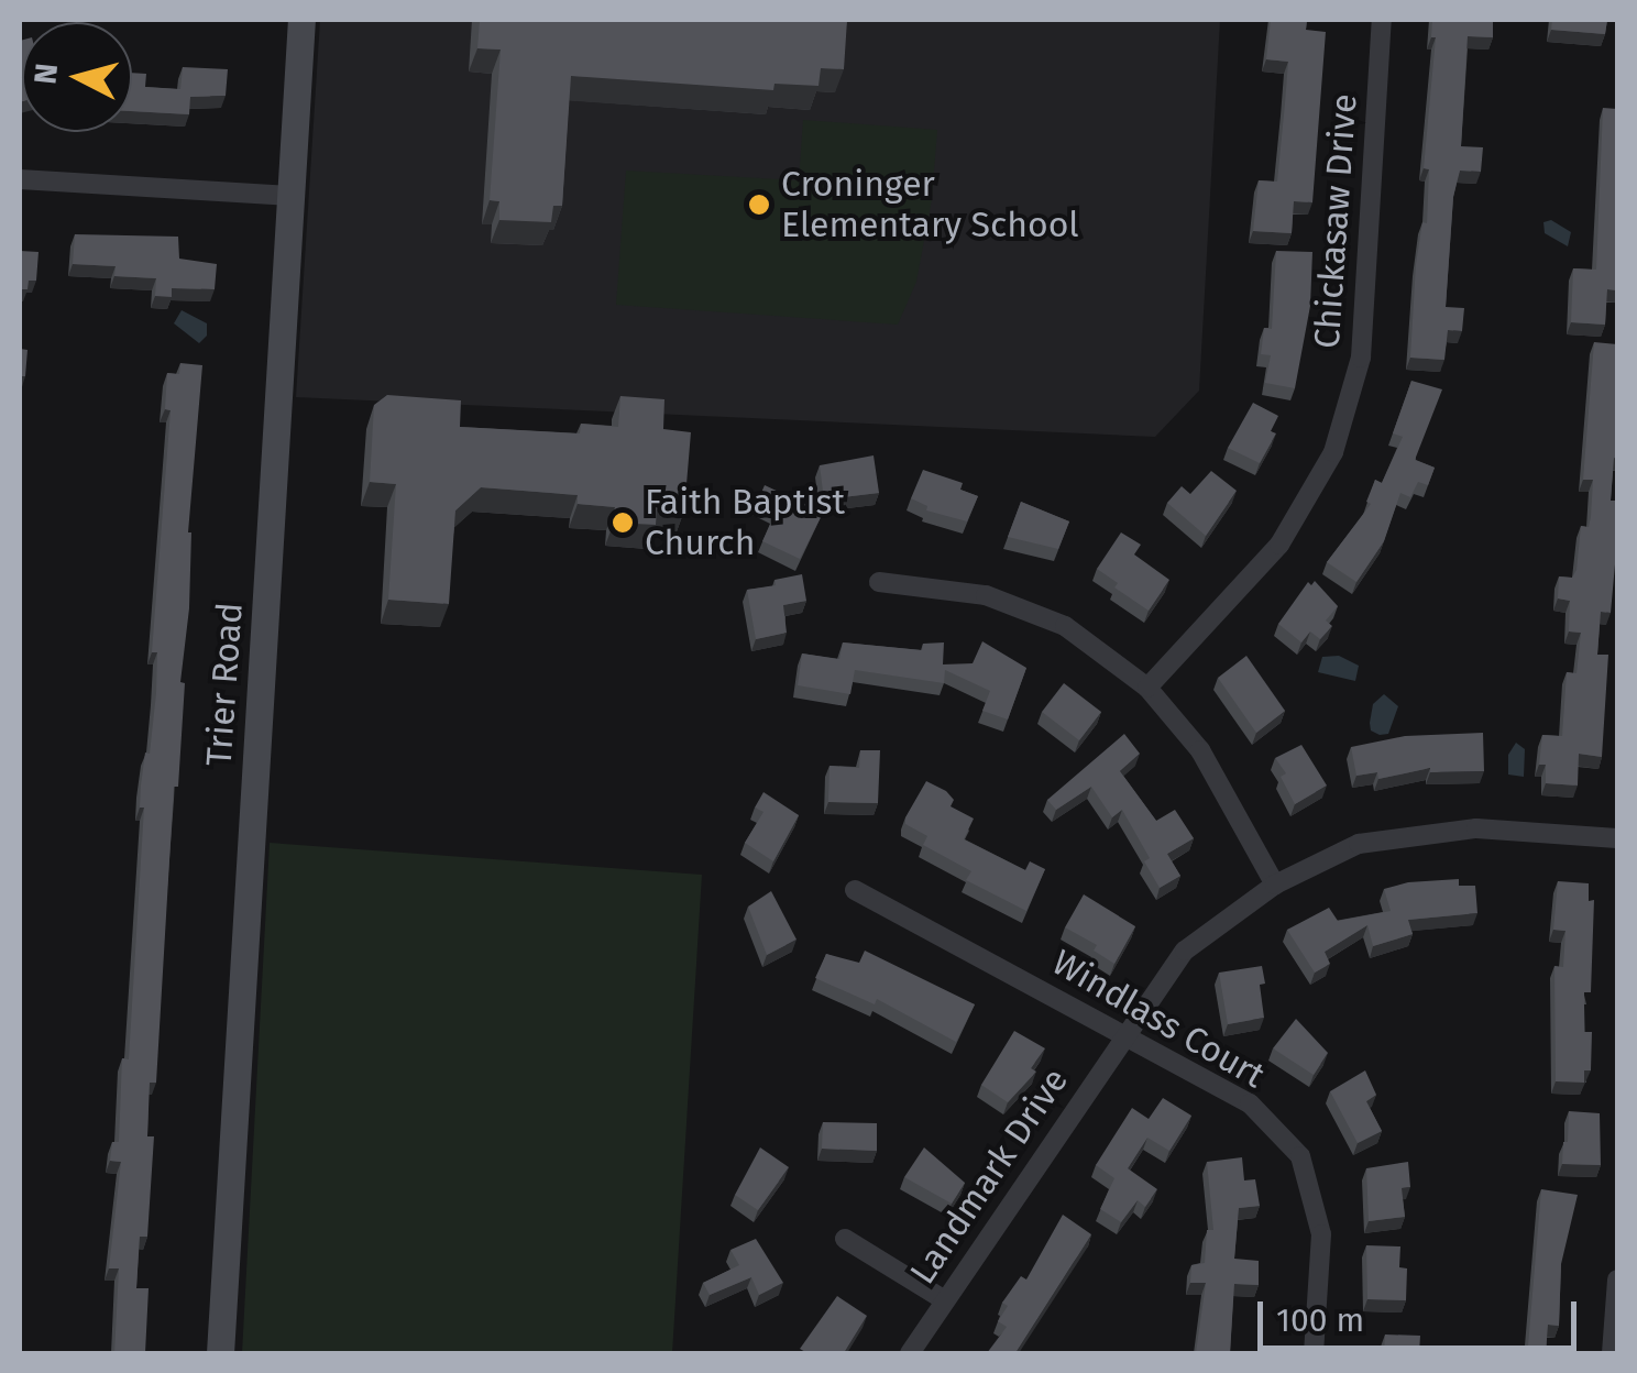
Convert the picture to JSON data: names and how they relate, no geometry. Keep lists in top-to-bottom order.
{
  "streets": {
    "street": [
      "Chickasaw Drive",
      "Trier Road",
      "Windlass Court",
      "Landmark Drive"
    ]
  },
  "crossings": [
    ["Windlass Court", "Landmark Drive"]
  ],
  "places": ["Croninger Elementary School", "Faith Baptist Church"],
  "scale_bar": "100 m",
  "north": "left"
}
